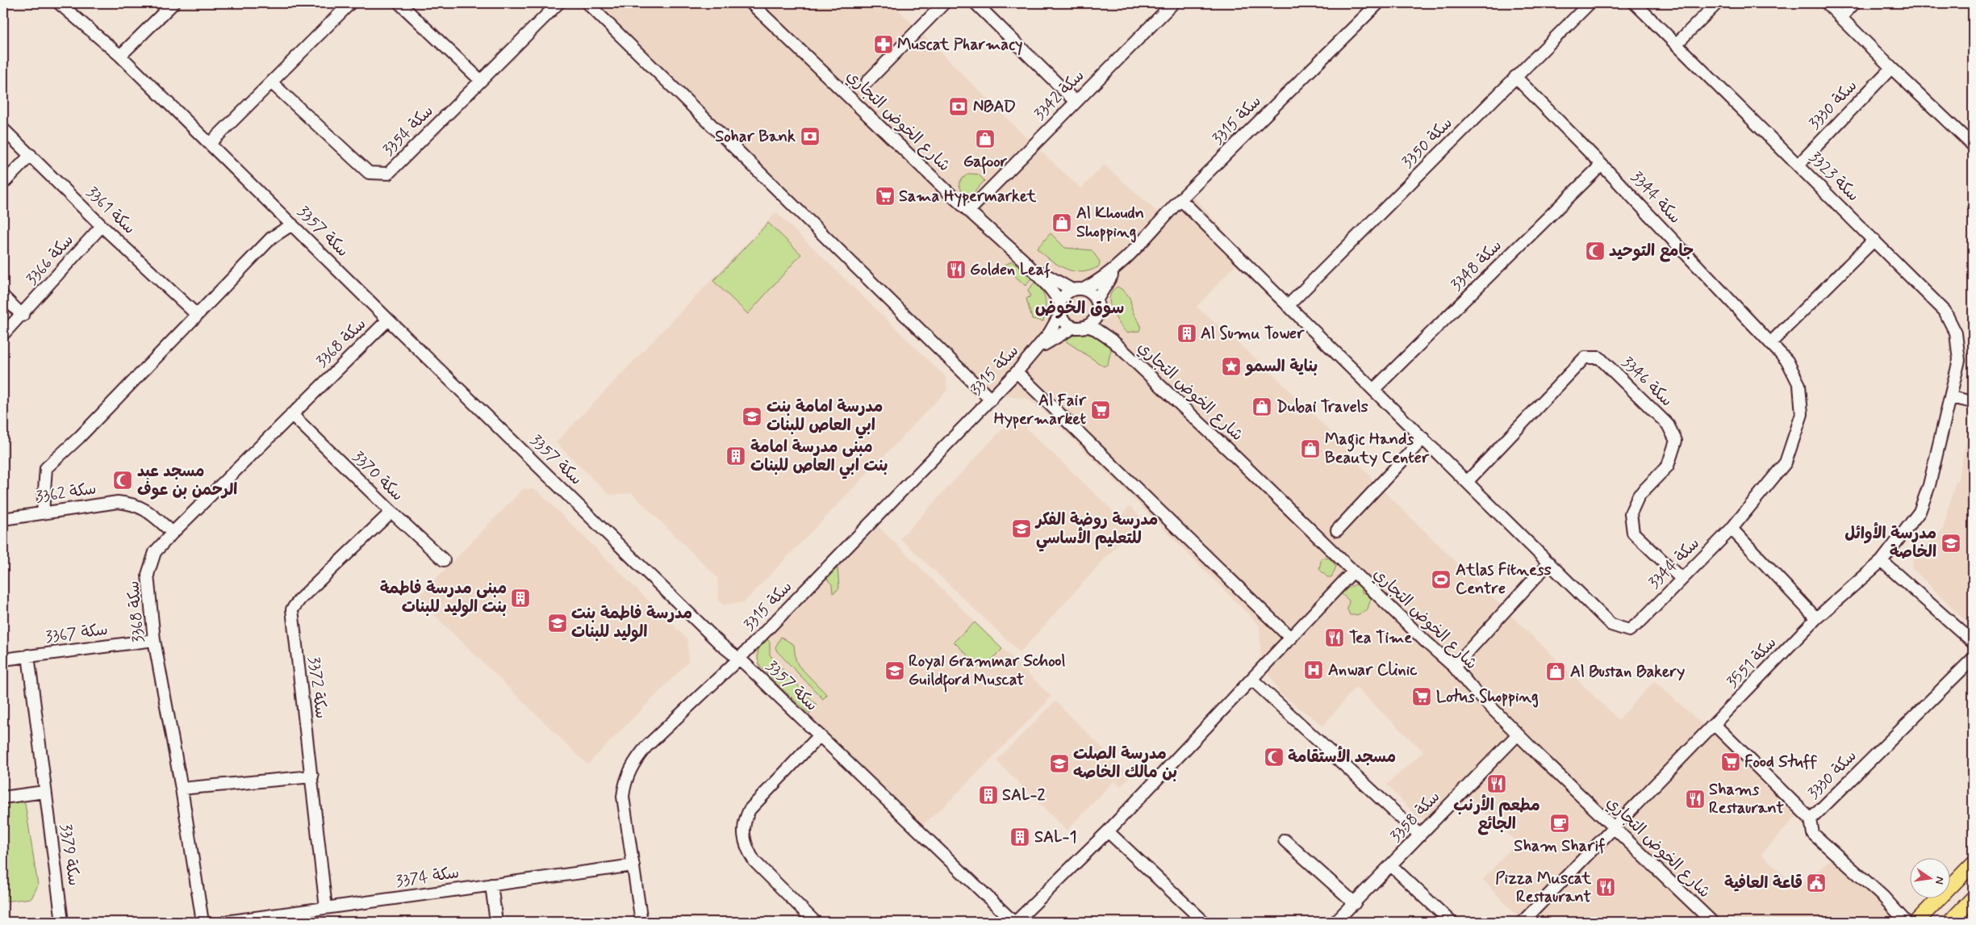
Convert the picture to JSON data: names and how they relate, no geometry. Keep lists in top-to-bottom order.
{
  "streets": {
    "street": [
      "سكة 3342",
      "سكة 3330",
      "سكة 3315",
      "شارع الخوض التجاري",
      "سكة 3354",
      "سكة 3350",
      "سكة 3323",
      "سكة 3344",
      "سكة 3361",
      "سكة 3357",
      "سكة 3366",
      "سكة 3348",
      "سكة 3368",
      "سكة 3346",
      "سكة 3370",
      "سكة 3362",
      "سكة 3367",
      "سكة 3551",
      "سكة 3372",
      "سكة 3358",
      "سكة 3379",
      "سكة 3374"
    ]
  },
  "crossings": [
    ["سكة 3342", "شارع الخوض التجاري"],
    ["سكة 3330", "سكة 3323"],
    ["سكة 3330", "سكة 3551"],
    ["سكة 3315", "شارع الخوض التجاري"],
    ["سكة 3315", "سكة 3357"],
    ["سكة 3315", "سكة 3374"],
    ["شارع الخوض التجاري", "سكة 3551"],
    ["شارع الخوض التجاري", "سكة 3358"],
    ["سكة 3350", "سكة 3344"],
    ["سكة 3323", "سكة 3551"],
    ["سكة 3344", "سكة 3348"],
    ["سكة 3344", "سكة 3346"],
    ["سكة 3361", "سكة 3366"],
    ["سكة 3357", "سكة 3368"],
    ["سكة 3368", "سكة 3370"],
    ["سكة 3368", "سكة 3362"],
    ["سكة 3368", "سكة 3367"],
    ["سكة 3370", "سكة 3372"],
    ["سكة 3367", "سكة 3379"],
    ["سكة 3372", "سكة 3374"]
  ],
  "districts": ["سوق الخوض"],
  "places": {
    "pharmacy": ["Muscat Pharmacy"],
    "bank": ["NBAD", "Sohar Bank"],
    "shop": [
      "Gafoor",
      "Al Khoudn Shopping",
      "Dubai Travels",
      "Magic Hands Beauty Center",
      "Al Bustan Bakery"
    ],
    "supermarket": [
      "Sama Hypermarket",
      "Al Fair Hypermarket",
      "Lotus Shopping",
      "Food Stuff"
    ],
    "mosque": ["جامع التوحيد", "مسجد عبد الرحمن بن عوف", "مسجد الأستقامة"],
    "restaurant": [
      "Golden Leaf",
      "Tea Time",
      "مطعم الأرنب الجائع",
      "Shams Restaurant",
      "Pizza Muscat Restaurant"
    ],
    "building": [
      "Al Sumu Tower",
      "مبنى مدرسة امامة بنت ابي العاص للبنات",
      "مبنى مدرسة فاطمة بنت الوليد للبنات",
      "SAL-2",
      "SAL-1"
    ],
    "place": ["بناية السمو"],
    "school or university": [
      "مدرسة امامة بنت ابي العاص للبنات",
      "مدرسة روضة الفكر للتعليم الأساسي",
      "مدرسة الأوائل الخاصة",
      "مدرسة فاطمة بنت الوليد للبنات",
      "Royal Grammar School Guildford Muscat",
      "مدرسة الصلت بن مالك الخاصه"
    ],
    "sports": ["Atlas Fitness Centre"],
    "hospital": ["Anwar Clinic"],
    "cafe": ["Sham Sharif"],
    "public building": ["قاعة العافية"]
  },
  "north": "right"
}
